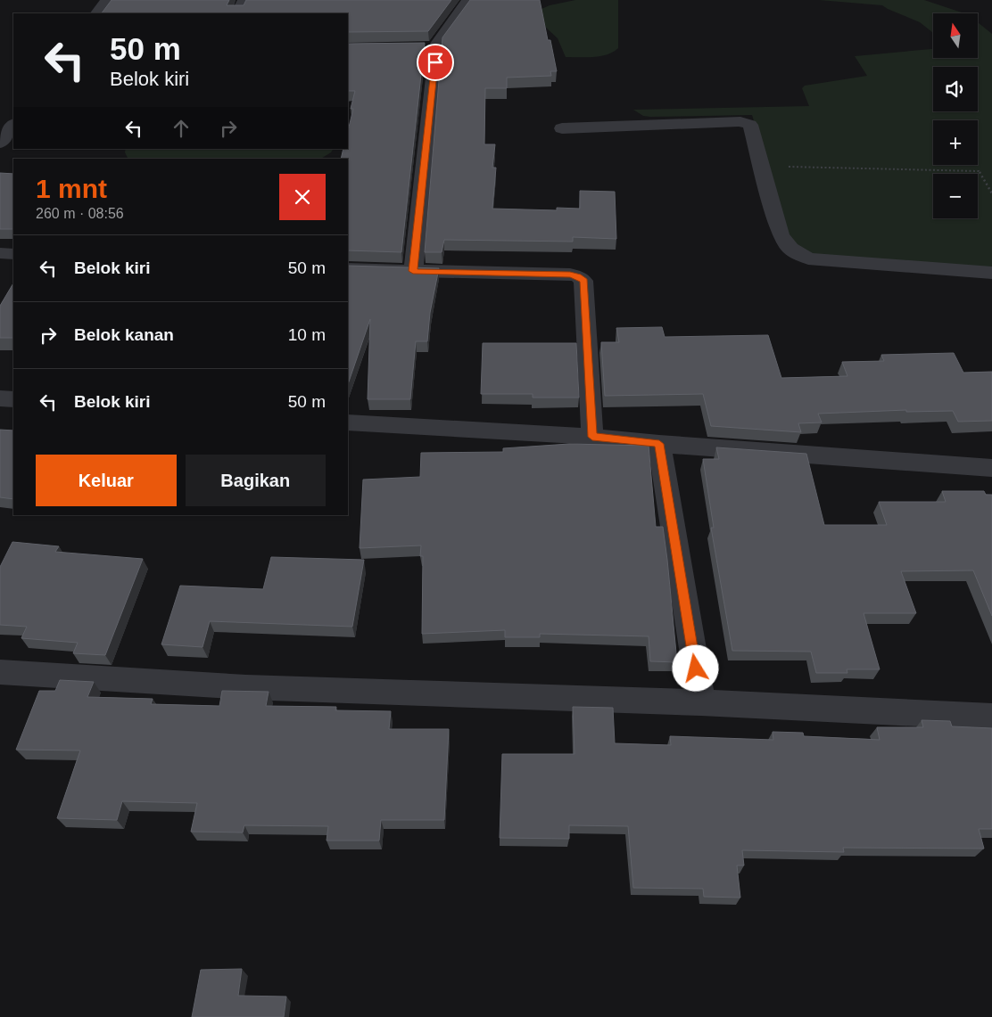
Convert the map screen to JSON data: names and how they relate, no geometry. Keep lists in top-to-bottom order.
{
  "north": "top",
  "page": {
    "map_buttons": ["+", "−"],
    "turn": ["50 m", "Belok kiri"],
    "heading": ["1 mnt", "260 m · 08:56"],
    "list": [
      {
        "name": "Belok kiri",
        "value": "50 m"
      },
      {
        "name": "Belok kanan",
        "value": "10 m"
      },
      {
        "name": "Belok kiri",
        "value": "50 m"
      }
    ],
    "buttons": ["Keluar", "Bagikan"]
  }
}
